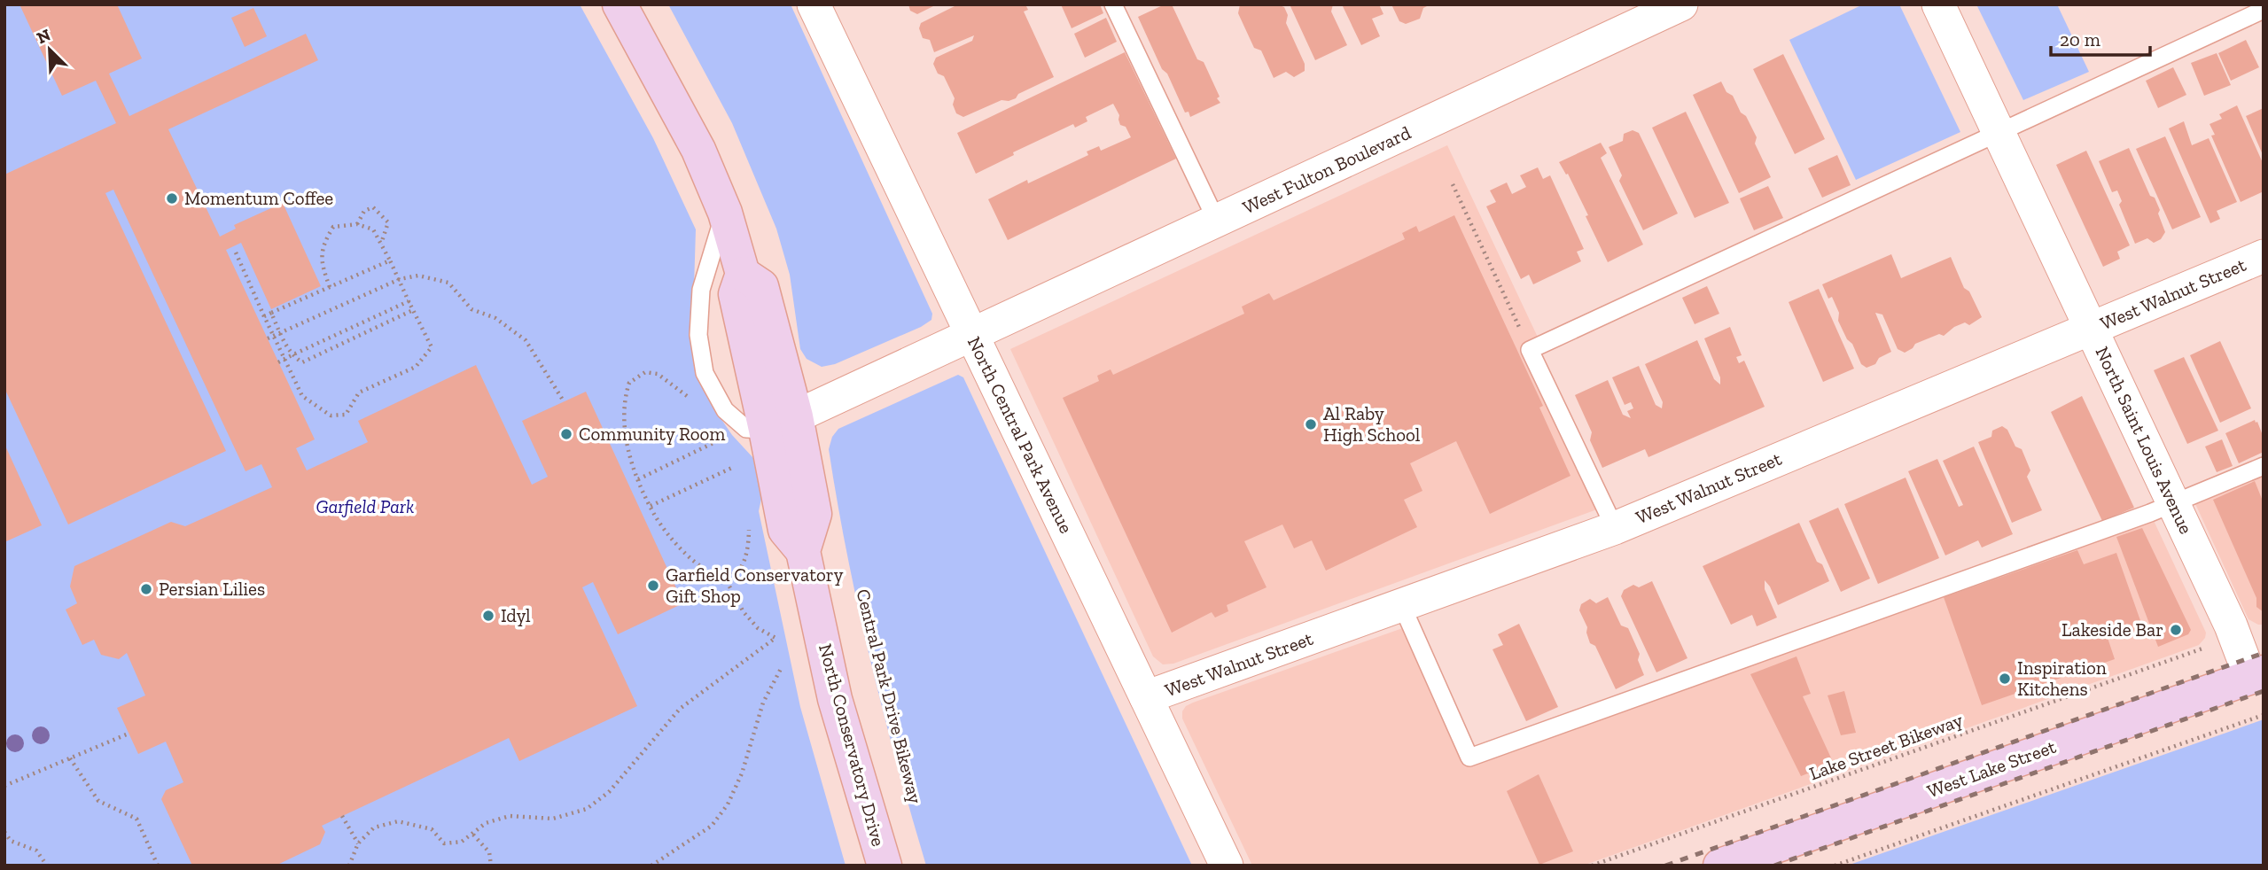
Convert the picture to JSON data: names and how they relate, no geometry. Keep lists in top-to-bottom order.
{
  "streets": {
    "street": [
      "West Fulton Boulevard",
      "West Walnut Street",
      "North Central Park Avenue",
      "North Saint Louis Avenue",
      "North Conservatory Drive",
      "West Lake Street"
    ],
    "path": ["Lake Street Bikeway"]
  },
  "crossings": [
    ["West Fulton Boulevard", "North Central Park Avenue"],
    ["West Walnut Street", "North Central Park Avenue"],
    ["West Walnut Street", "North Saint Louis Avenue"],
    ["North Saint Louis Avenue", "West Lake Street"]
  ],
  "parks": ["Garfield Park"],
  "places": [
    "Momentum Coffee",
    "Al Raby High School",
    "Community Room",
    "Garfield Conservatory Gift Shop",
    "Persian Lilies",
    "Idyl",
    "Lakeside Bar",
    "Inspiration Kitchens"
  ],
  "scale_bar": "20 m",
  "north": "top left"
}
